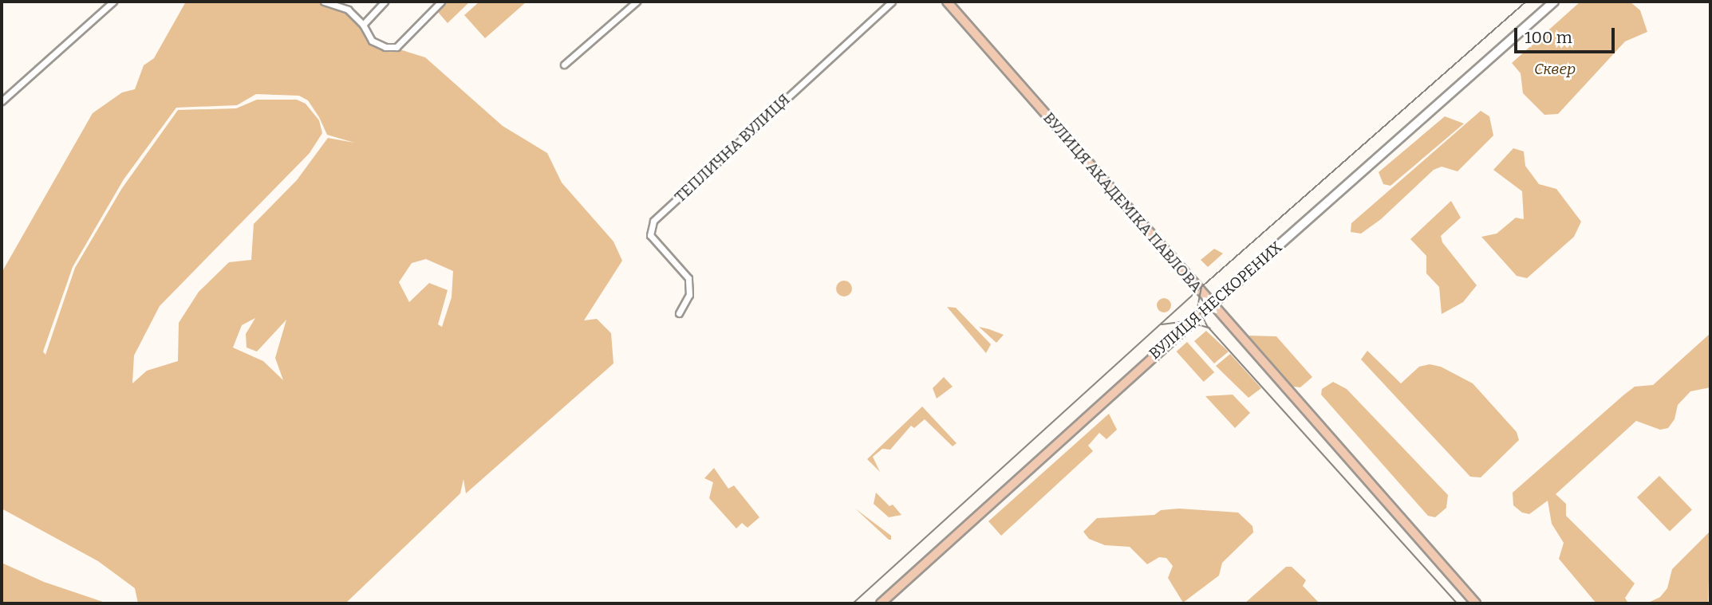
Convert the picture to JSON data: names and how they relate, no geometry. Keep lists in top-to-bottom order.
{
  "streets": {
    "main road": ["ВУЛИЦЯ АКАДЕМІКА ПАВЛОВА", "ВУЛИЦЯ НЕСКОРЕНИХ"],
    "street": ["ТЕПЛИЧНА ВУЛИЦЯ"]
  },
  "crossings": [
    ["ВУЛИЦЯ АКАДЕМІКА ПАВЛОВА", "ВУЛИЦЯ НЕСКОРЕНИХ"]
  ],
  "parks": ["Сквер"],
  "scale_bar": "100 m"
}
